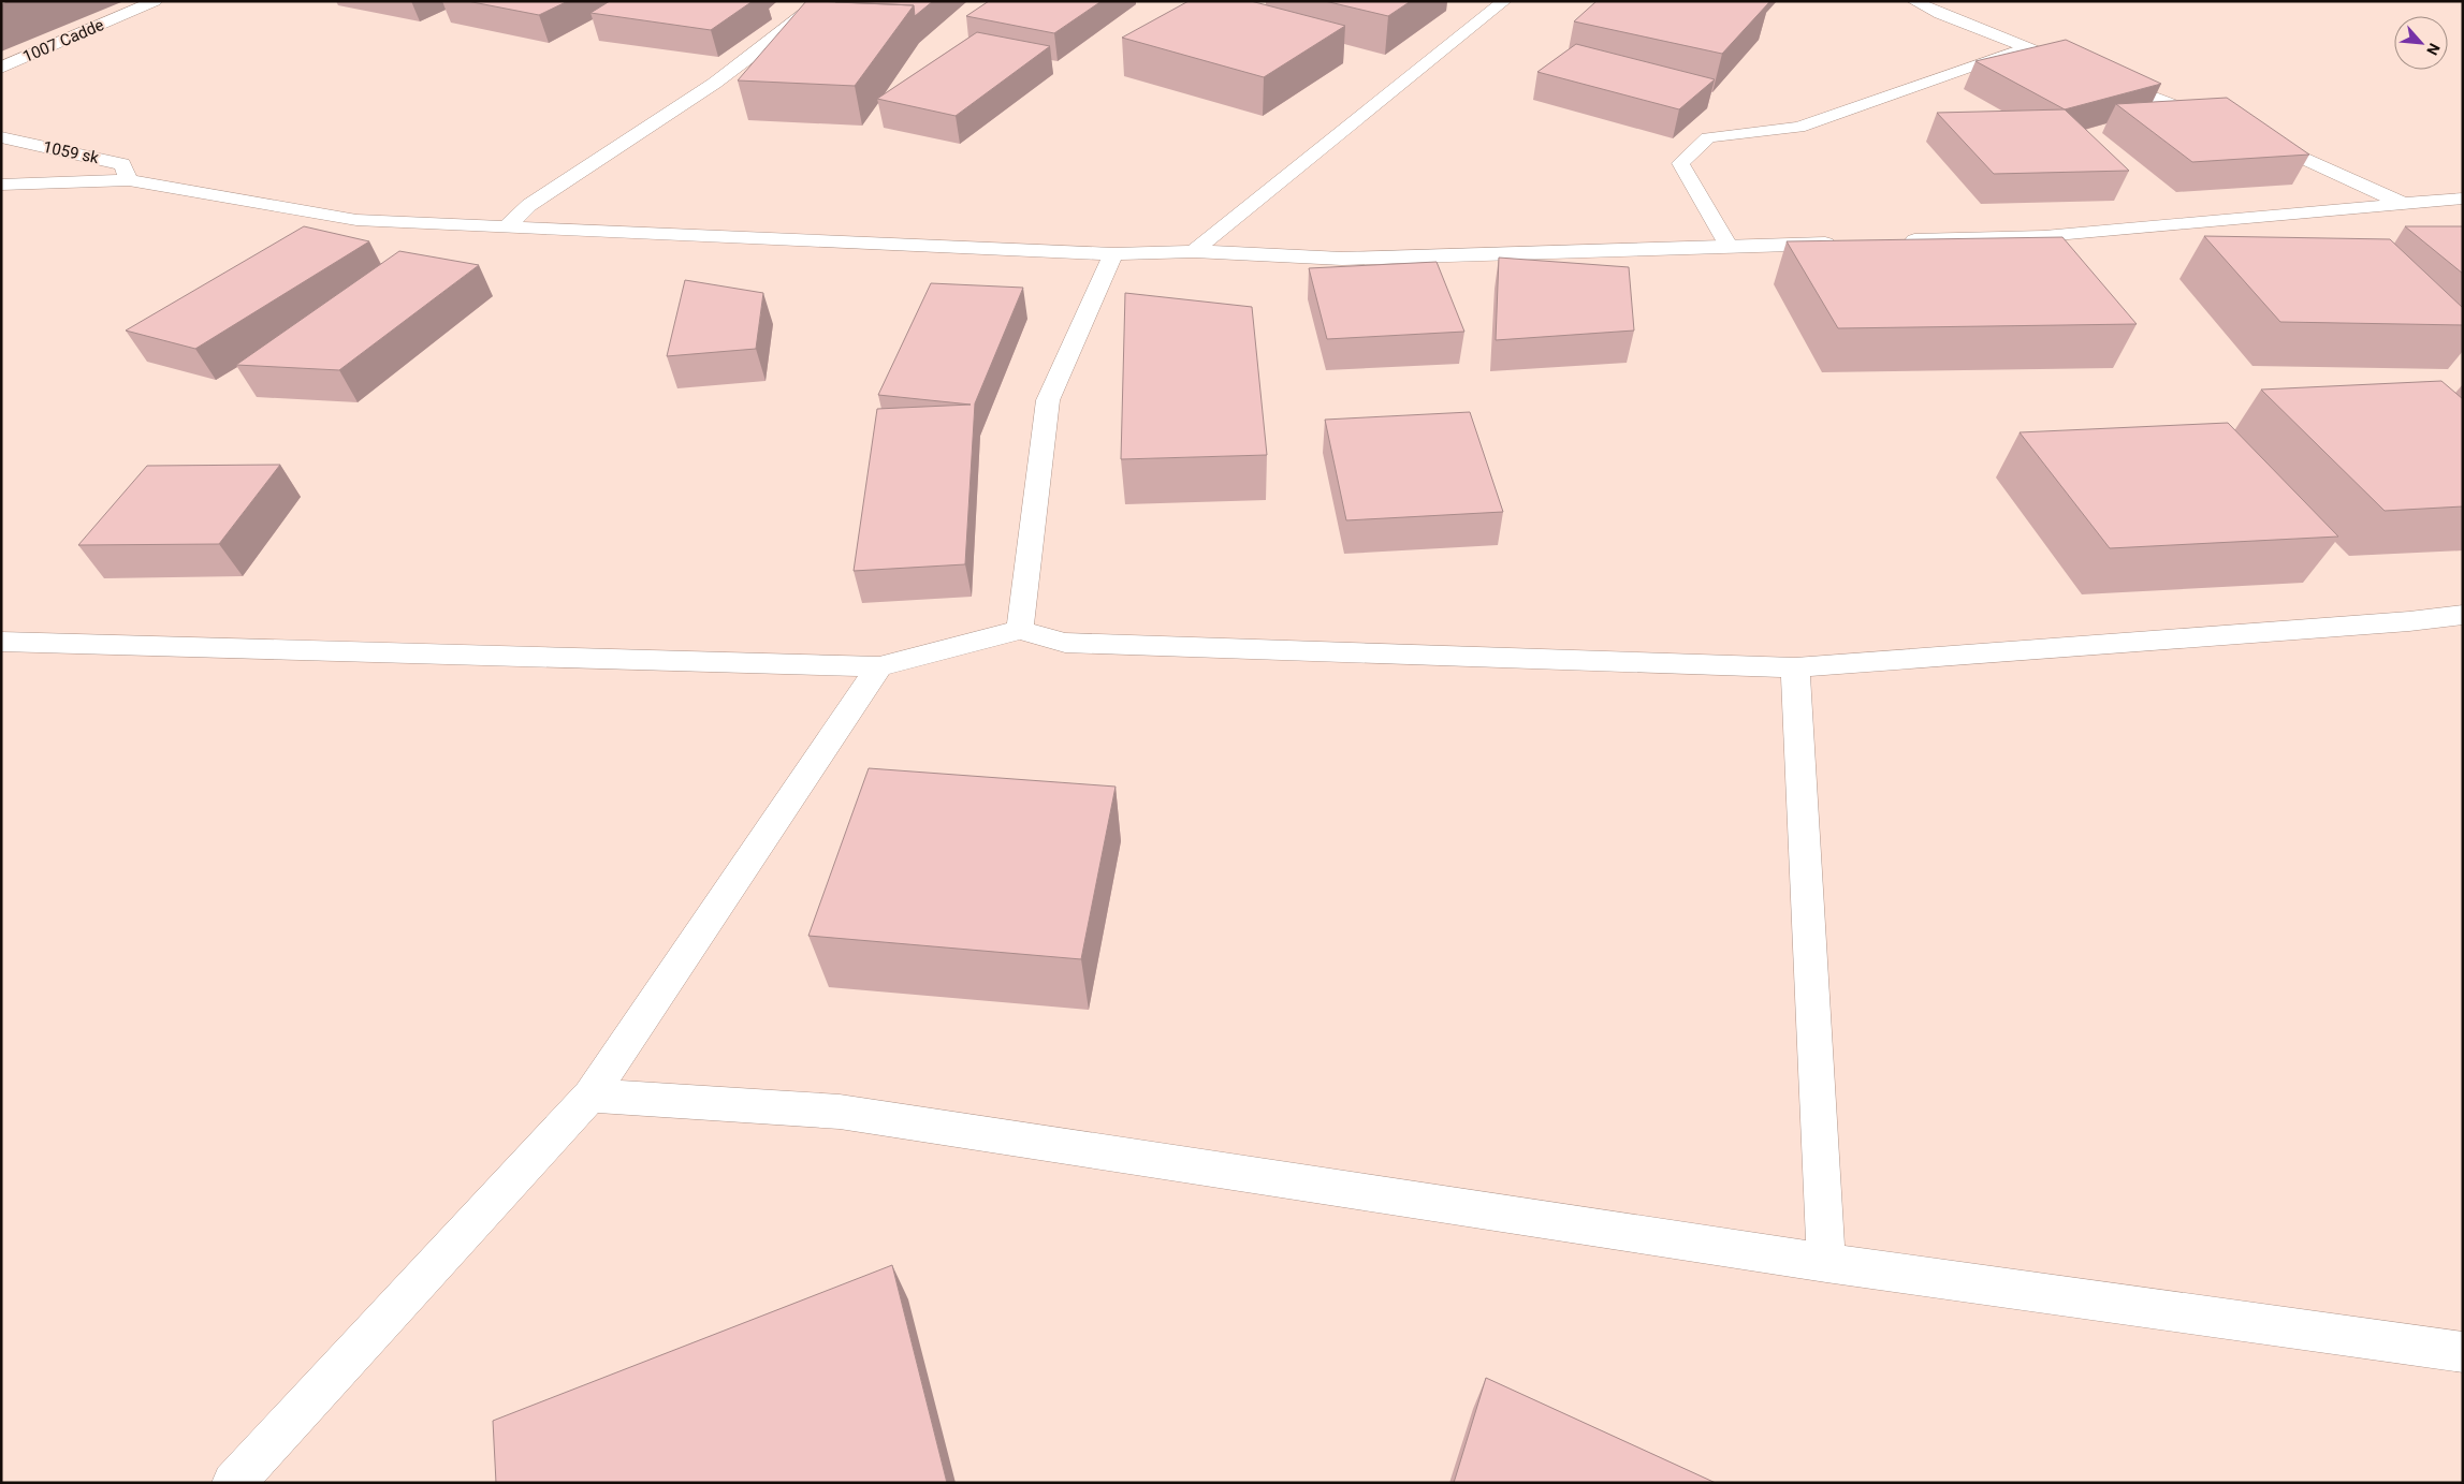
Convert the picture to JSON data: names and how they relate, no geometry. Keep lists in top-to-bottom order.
{
  "streets": {
    "street": ["1007 Cadde", "1059 sk"]
  },
  "north": "bottom right"
}
